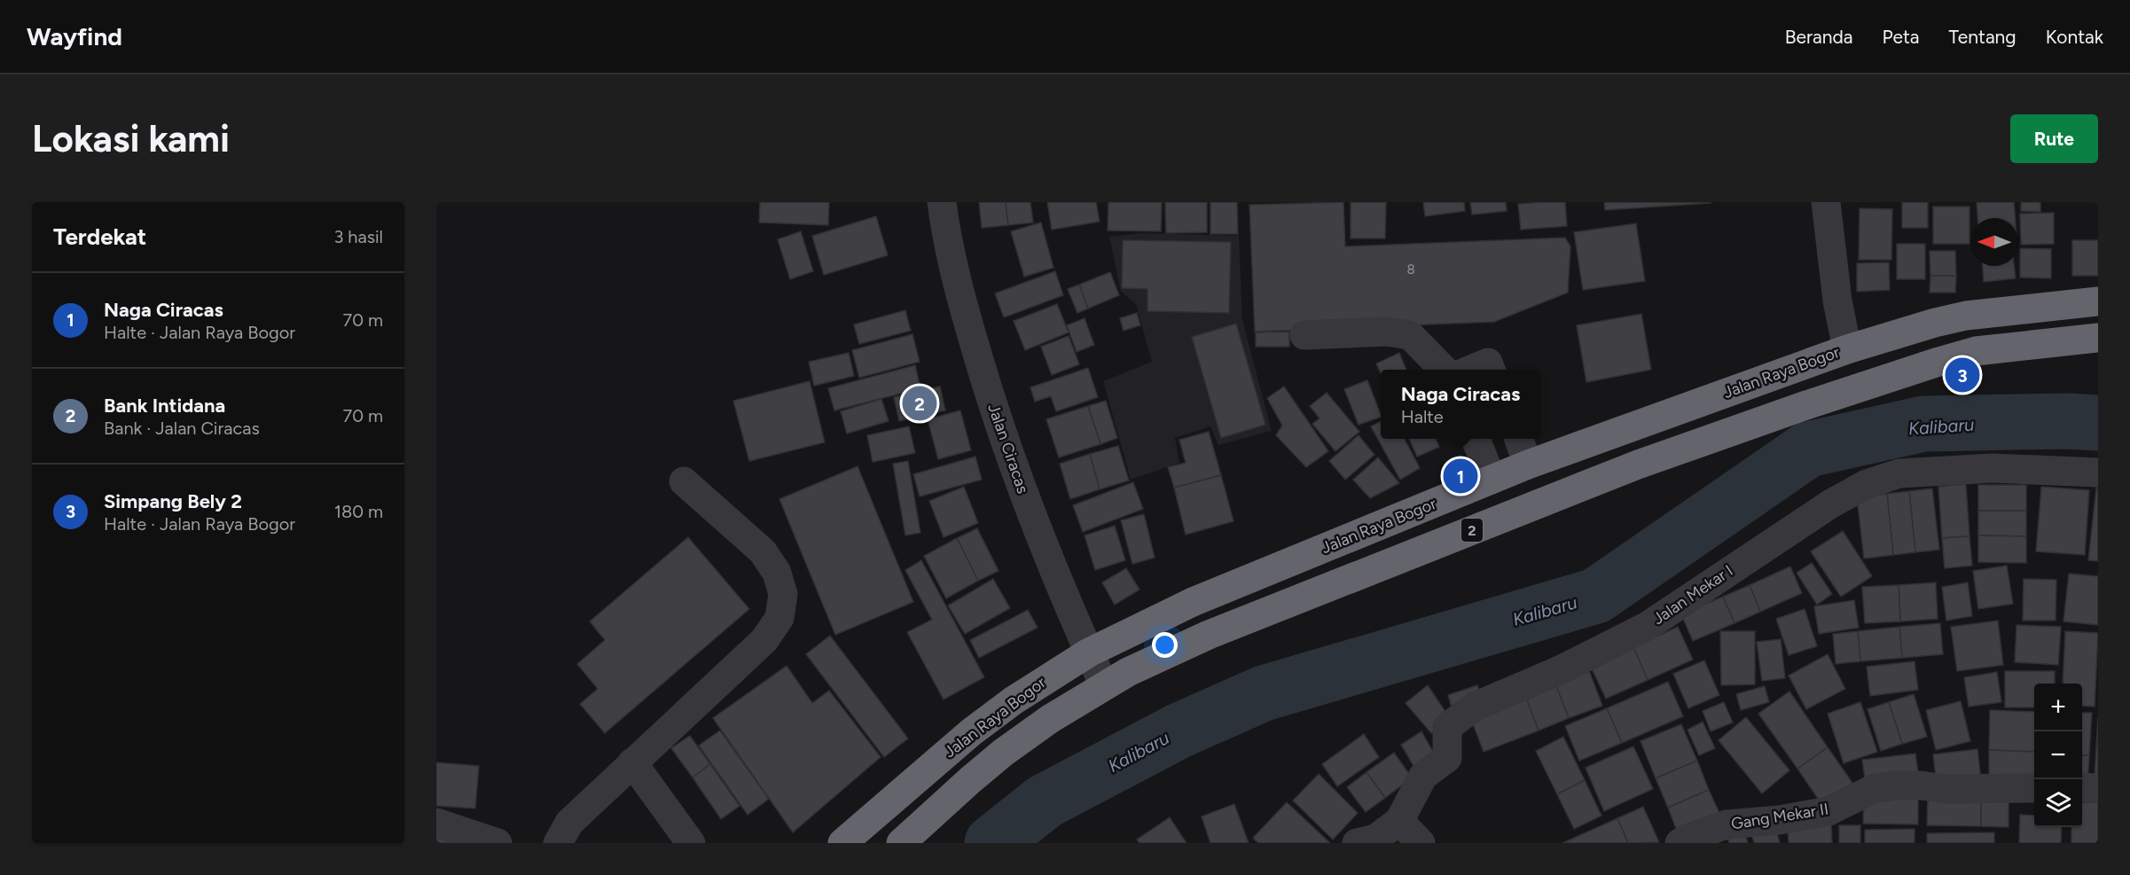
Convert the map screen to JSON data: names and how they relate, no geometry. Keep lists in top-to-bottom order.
{
  "streets": {
    "highway": ["Jalan Raya Bogor", "2"],
    "street": ["Jalan Ciracas", "Jalan Mekar I", "Gang Mekar II"]
  },
  "crossings": [
    ["Jalan Raya Bogor", "Jalan Ciracas"]
  ],
  "water": ["Kalibaru"],
  "house_numbers": ["8"],
  "north": "left",
  "page": {
    "header": "Wayfind",
    "nav": [
      "Beranda",
      "Peta",
      "Tentang",
      "Kontak"
    ],
    "buttons": "Rute",
    "title": "Lokasi kami",
    "heading": ["Terdekat", "3 hasil"],
    "list": [
      {
        "mark": "1",
        "name": "Naga Ciracas",
        "note": "Halte · Jalan Raya Bogor",
        "value": "70 m"
      },
      {
        "mark": "2",
        "name": "Bank Intidana",
        "note": "Bank · Jalan Ciracas",
        "value": "70 m"
      },
      {
        "mark": "3",
        "name": "Simpang Bely 2",
        "note": "Halte · Jalan Raya Bogor",
        "value": "180 m"
      }
    ],
    "pins": ["3", "2", "1"],
    "popup": ["Naga Ciracas", "Halte"],
    "map_buttons": ["+", "−"]
  }
}
